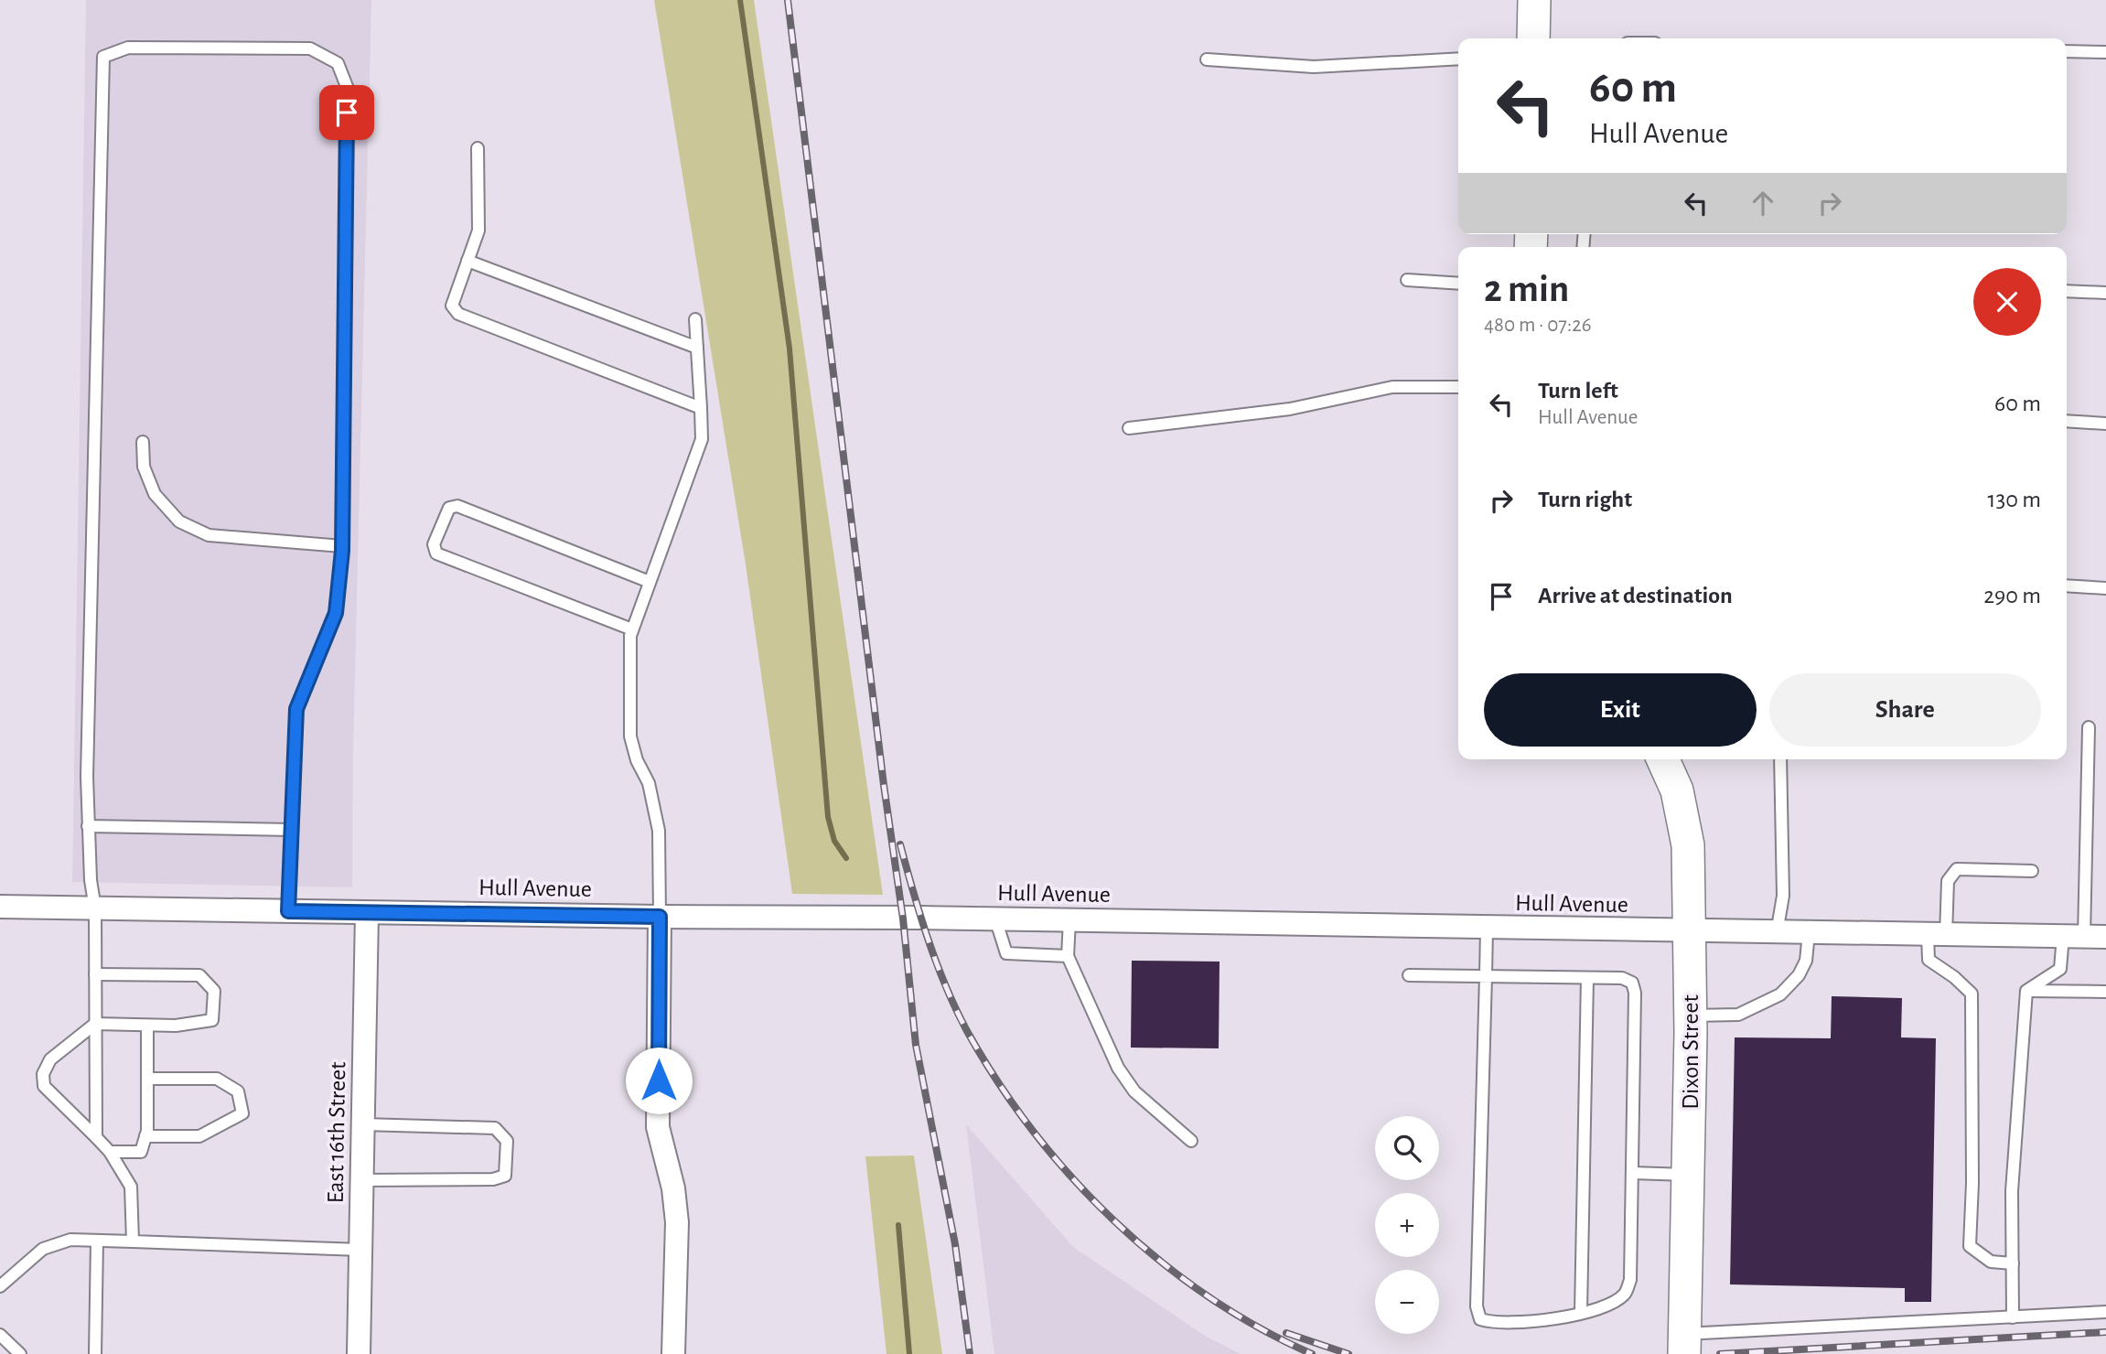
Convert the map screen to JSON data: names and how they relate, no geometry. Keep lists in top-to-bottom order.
{
  "streets": {
    "street": ["Hull Avenue", "Dixon Street", "East 16th Street"]
  },
  "crossings": [
    ["Hull Avenue", "Dixon Street"],
    ["Hull Avenue", "East 16th Street"]
  ],
  "page": {
    "turn": ["60 m", "Hull Avenue"],
    "heading": ["2 min", "480 m · 07:26"],
    "list": [
      {
        "name": "Turn left",
        "note": "Hull Avenue",
        "value": "60 m"
      },
      {
        "name": "Turn right",
        "value": "130 m"
      },
      {
        "name": "Arrive at destination",
        "value": "290 m"
      }
    ],
    "buttons": ["Exit", "Share"],
    "map_buttons": ["+", "−"]
  }
}
